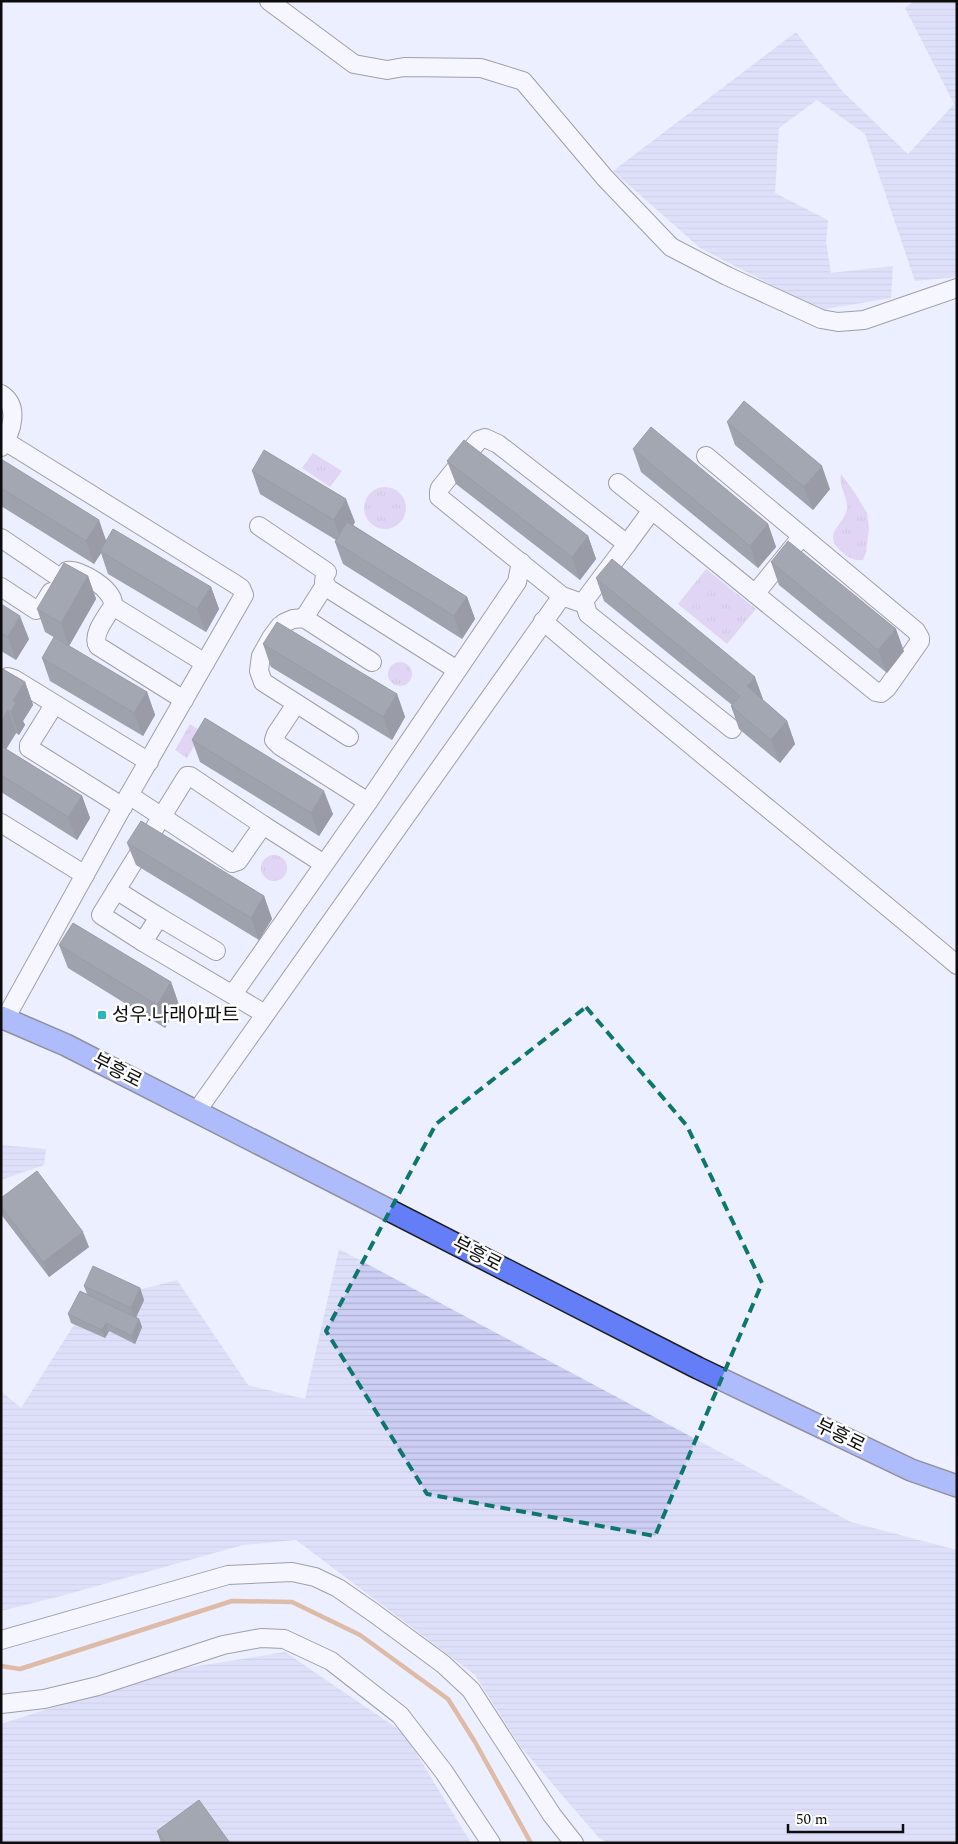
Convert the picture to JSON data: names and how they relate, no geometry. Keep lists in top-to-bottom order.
{
  "streets": {
    "main road": ["부흥로"]
  },
  "places": {
    "transit": ["성우.나래아파트"]
  },
  "scale_bar": "50 m"
}
